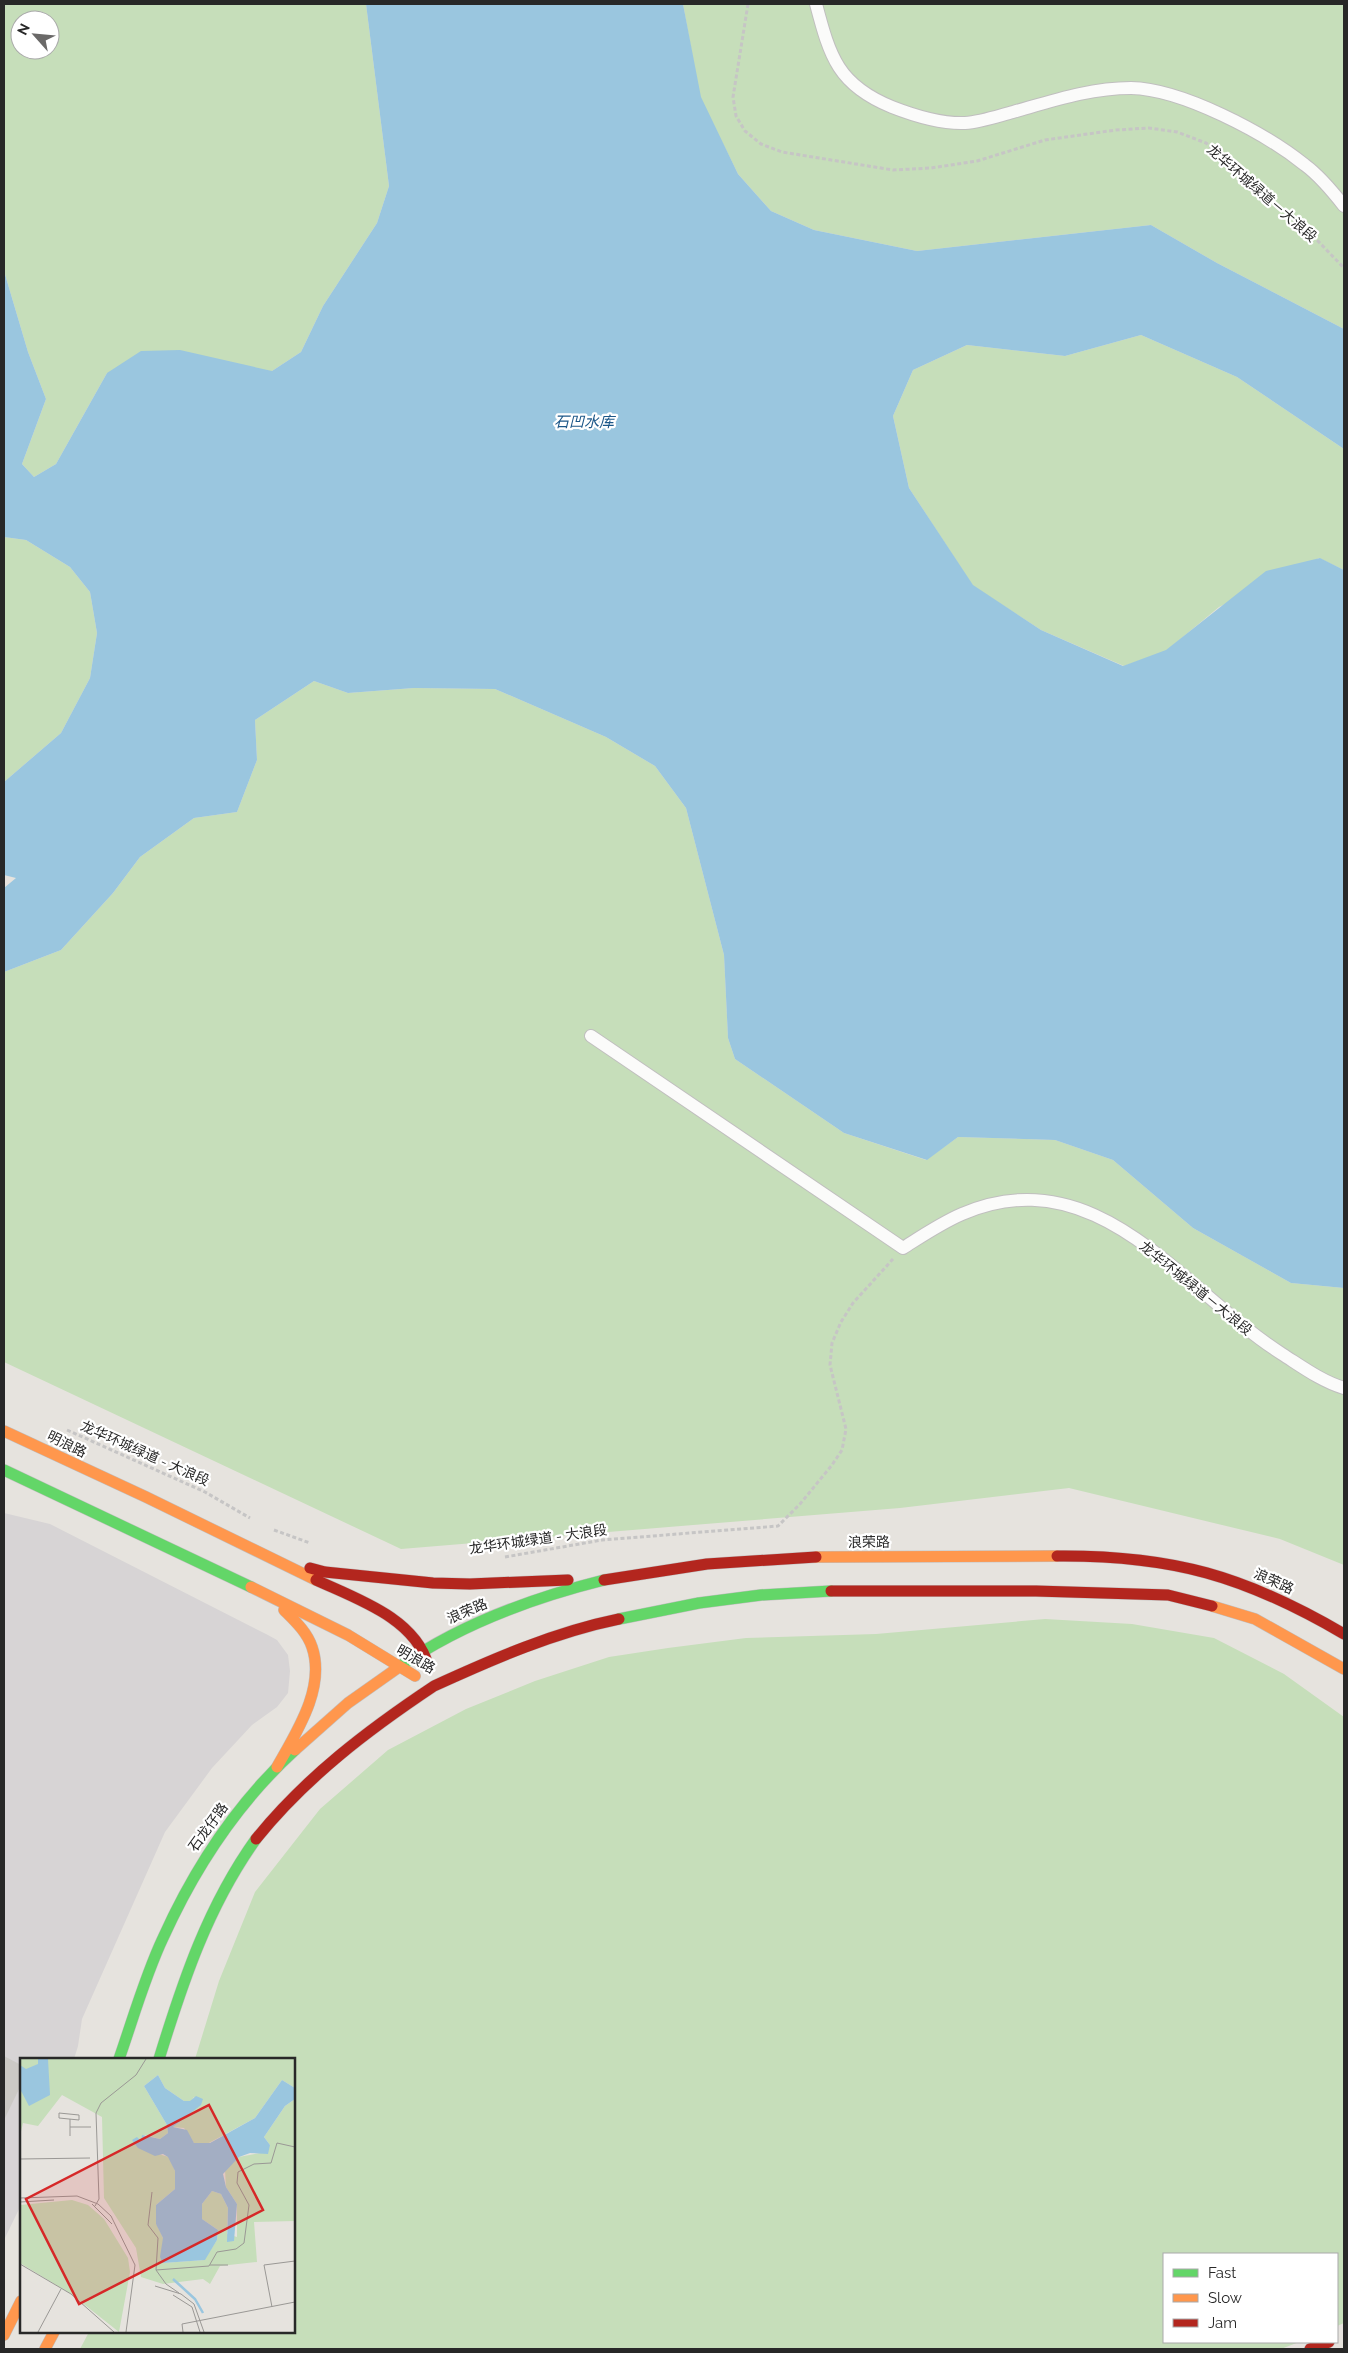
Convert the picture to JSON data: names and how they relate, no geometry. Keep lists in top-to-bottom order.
{
  "streets": {
    "main road": ["明浪路", "浪荣路", "石龙仔路"],
    "lane": ["龙华环城绿道－大浪段"],
    "path": ["龙华环城绿道 - 大浪段"]
  },
  "crossings": [
    ["龙华环城绿道－大浪段", "龙华环城绿道 - 大浪段"],
    ["明浪路", "浪荣路"],
    ["明浪路", "石龙仔路"],
    ["浪荣路", "石龙仔路"]
  ],
  "water": ["石凹水库"],
  "legend": ["Fast", "Slow", "Jam"],
  "north": "top left"
}
